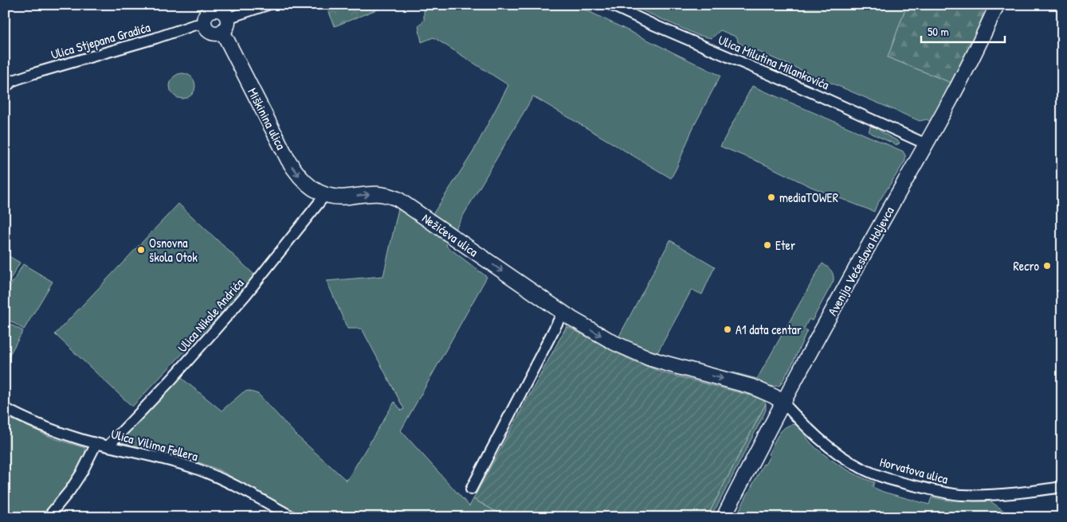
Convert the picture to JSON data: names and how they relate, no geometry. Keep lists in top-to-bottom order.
{
  "streets": {
    "street": [
      "Ulica Stjepana Gradića",
      "Ulica Milutina Milankovića",
      "Miškinina ulica",
      "Nežićeva ulica",
      "Avenija Većeslava Holjevca",
      "Ulica Nikole Andrića",
      "Ulica Vilima Fellera",
      "Horvatova ulica"
    ]
  },
  "crossings": [
    ["Ulica Stjepana Gradića", "Miškinina ulica"],
    ["Ulica Milutina Milankovića", "Avenija Većeslava Holjevca"],
    ["Miškinina ulica", "Nežićeva ulica"],
    ["Miškinina ulica", "Ulica Nikole Andrića"],
    ["Nežićeva ulica", "Avenija Većeslava Holjevca"],
    ["Nežićeva ulica", "Ulica Nikole Andrića"],
    ["Nežićeva ulica", "Horvatova ulica"],
    ["Avenija Većeslava Holjevca", "Horvatova ulica"],
    ["Ulica Nikole Andrića", "Ulica Vilima Fellera"]
  ],
  "one_way": ["Miškinina ulica", "Nežićeva ulica"],
  "places": [
    "mediaTOWER",
    "Eter",
    "Osnovna škola Otok",
    "Recro",
    "A1 data centar"
  ],
  "scale_bar": "50 m"
}
